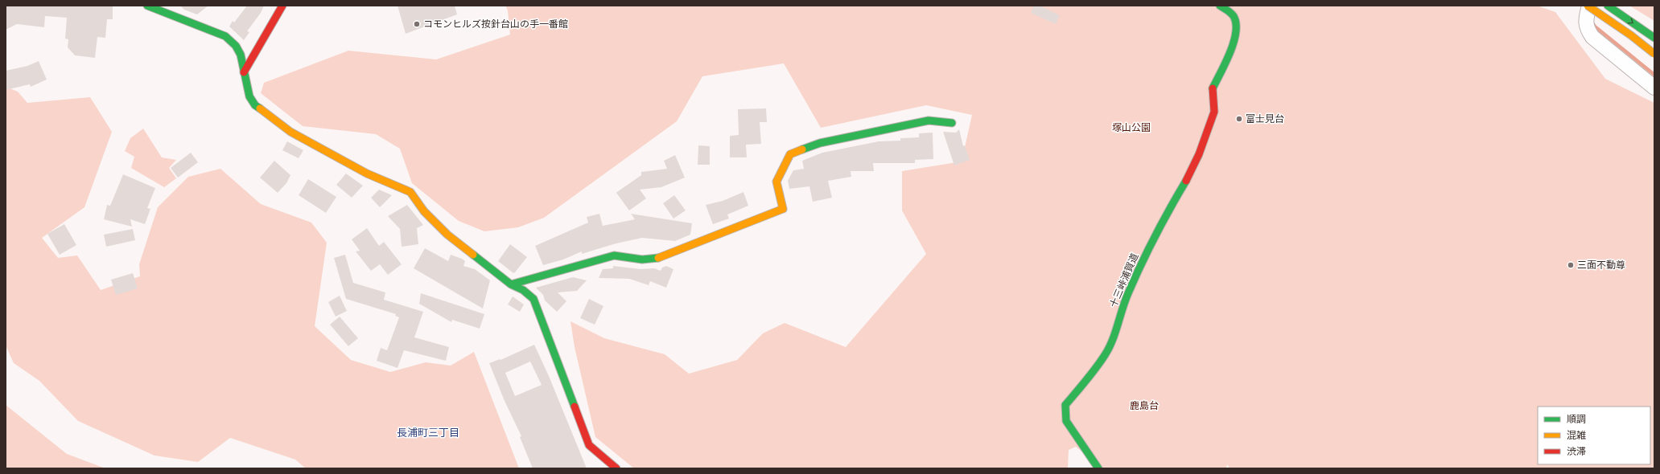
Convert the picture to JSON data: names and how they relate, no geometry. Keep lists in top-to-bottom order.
{
  "streets": {
    "main road": ["十三峠浦賀道"]
  },
  "districts": ["長浦町三丁目"],
  "parks": ["塚山公園", "鹿島台"],
  "places": ["コモンヒルズ按針台山の手一番館", "富士見台", "三面不動尊"],
  "legend": ["順調", "混雑", "渋滞"]
}
